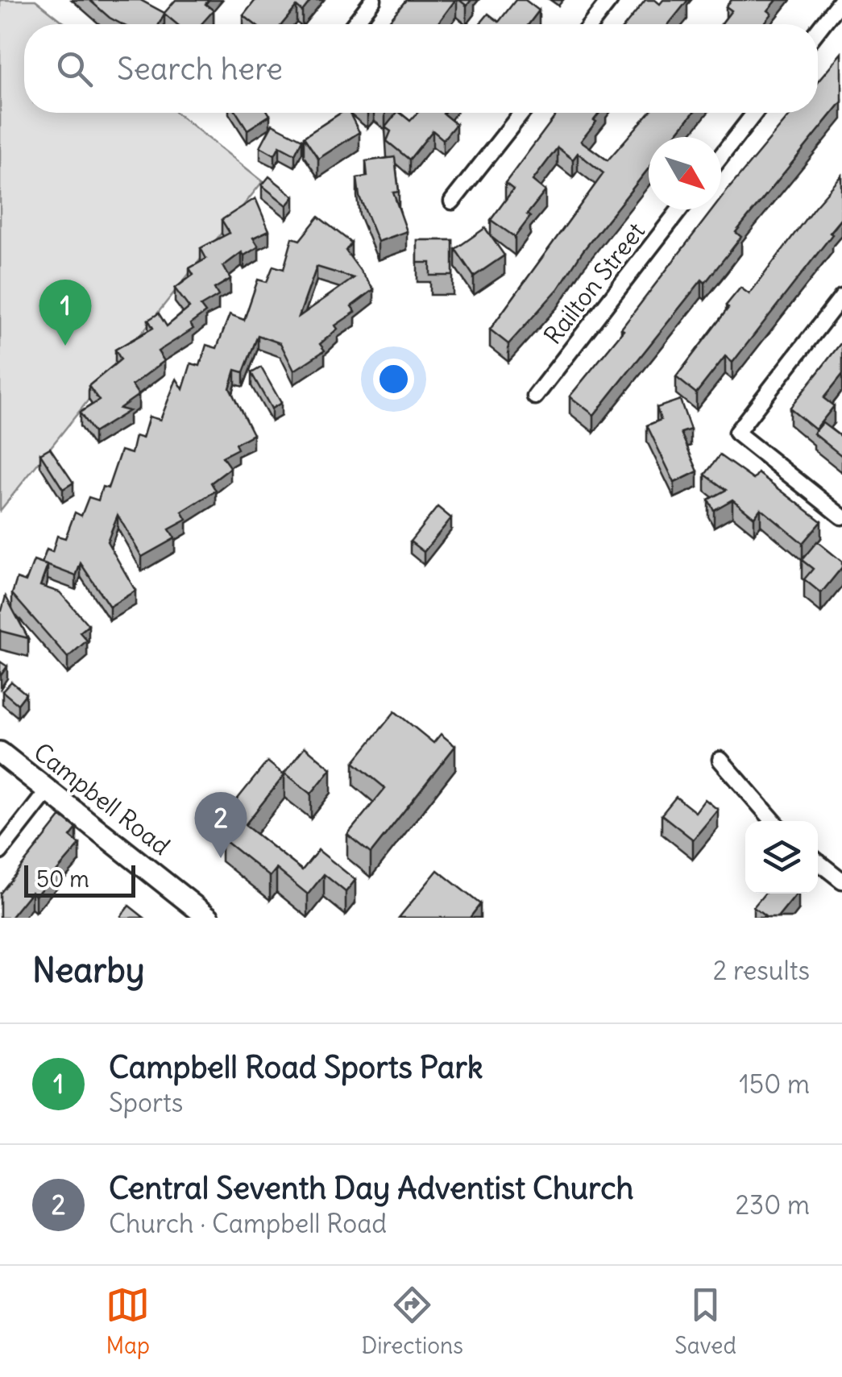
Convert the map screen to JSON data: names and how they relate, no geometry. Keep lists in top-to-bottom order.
{
  "streets": {
    "street": ["Railton Street", "Campbell Road"]
  },
  "scale_bar": "50 m",
  "north": "bottom right",
  "page": {
    "search": "Search here",
    "pins": ["1", "2"],
    "scale": "50 m",
    "heading": ["Nearby", "2 results"],
    "list": [
      {
        "mark": "1",
        "name": "Campbell Road Sports Park",
        "note": "Sports",
        "value": "150 m"
      },
      {
        "mark": "2",
        "name": "Central Seventh Day Adventist Church",
        "note": "Church · Campbell Road",
        "value": "230 m"
      }
    ],
    "nav": ["Map", "Directions", "Saved"]
  }
}
